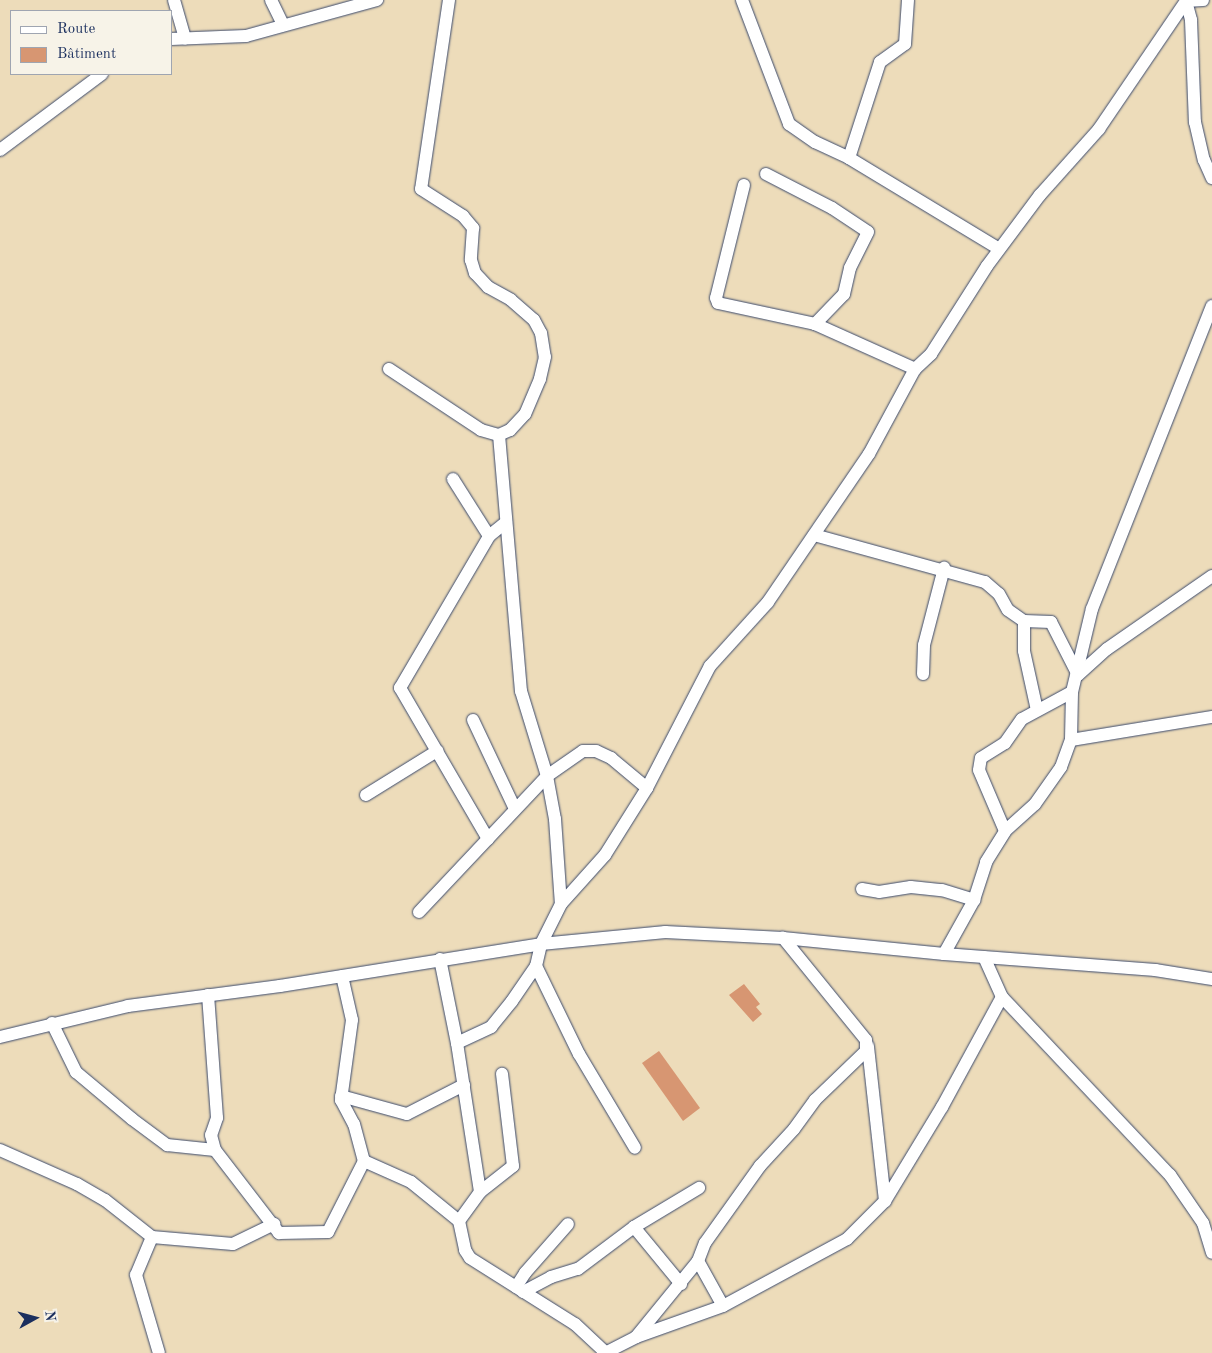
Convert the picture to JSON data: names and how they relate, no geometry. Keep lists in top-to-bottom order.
{
  "legend": ["Route", "Bâtiment"],
  "north": "right"
}
